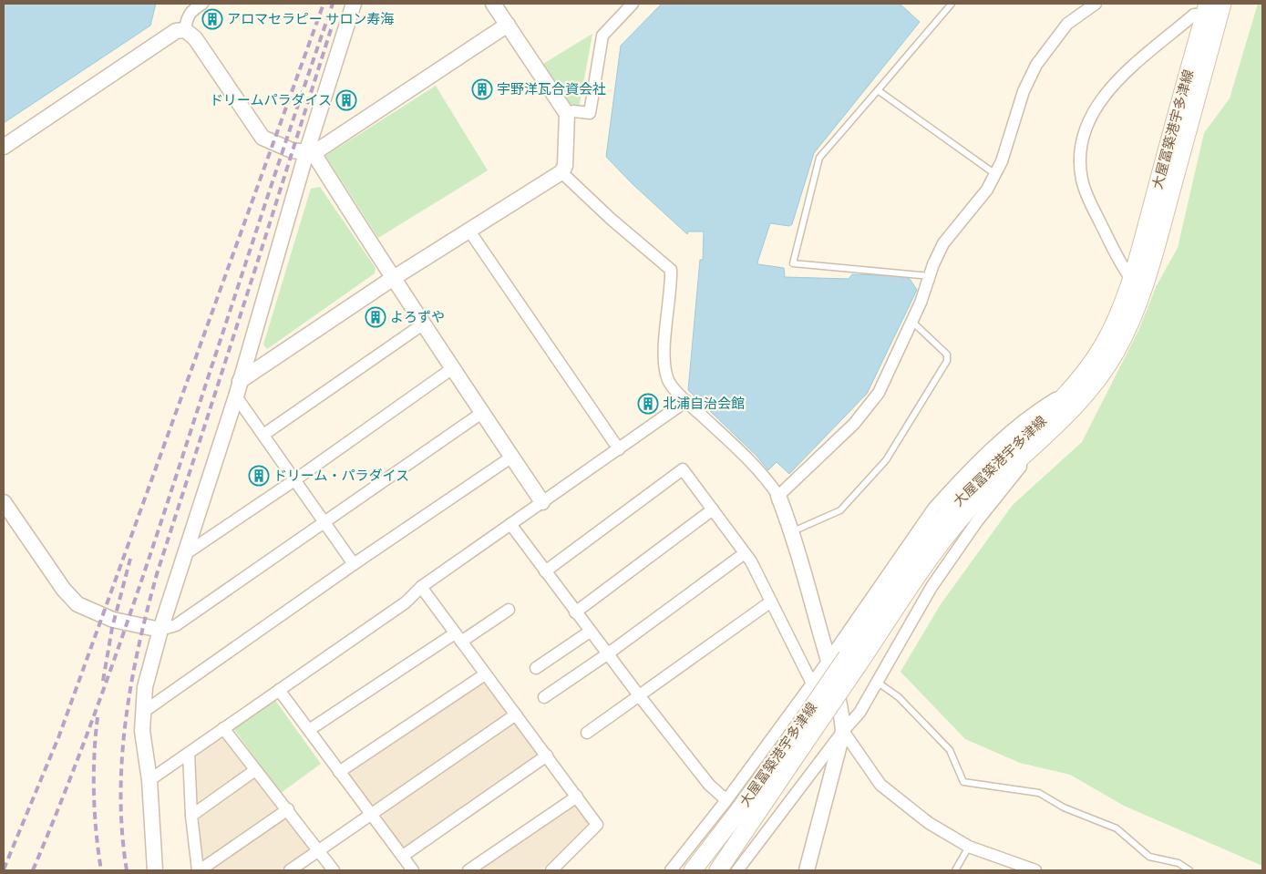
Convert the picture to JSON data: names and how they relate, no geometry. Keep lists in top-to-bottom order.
{
  "streets": {
    "main road": ["大屋冨築港宇多津線"]
  },
  "places": {
    "building": [
      "アロマセラピー サロン寿海",
      "宇野洋瓦合資会社",
      "ドリームパラダイス",
      "よろずや",
      "北浦自治会館",
      "ドリーム・パラダイス"
    ]
  }
}
